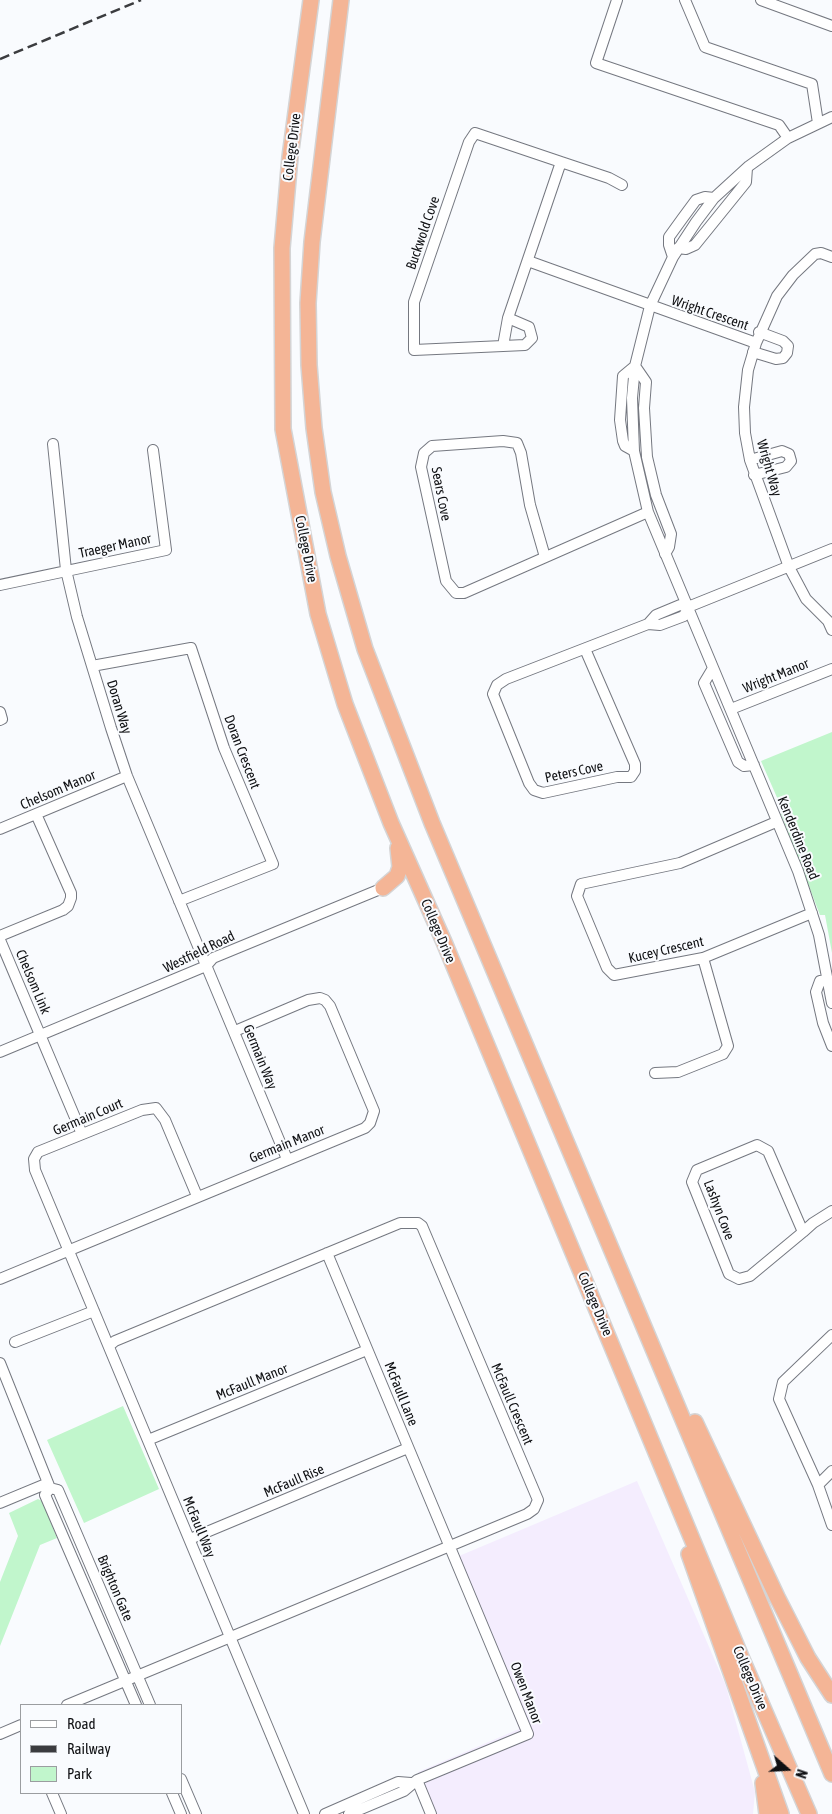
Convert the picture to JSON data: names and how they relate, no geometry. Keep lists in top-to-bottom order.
{
  "streets": {
    "highway": ["College Drive"],
    "street": [
      "Buckwold Cove",
      "Wright Crescent",
      "Wright Way",
      "Sears Cove",
      "Traeger Manor",
      "Wright Manor",
      "Doran Way",
      "Doran Crescent",
      "Peters Cove",
      "Chelsom Manor",
      "Kenderdine Road",
      "Kucey Crescent",
      "Westfield Road",
      "Chelsom Link",
      "Germain Way",
      "Germain Court",
      "Germain Manor",
      "Lashyn Cove",
      "McFaull Manor",
      "McFaull Lane",
      "McFaull Crescent",
      "McFaull Rise",
      "McFaull Way",
      "Brighton Gate",
      "Owen Manor"
    ]
  },
  "crossings": [
    ["Wright Crescent", "Wright Way"],
    ["Wright Crescent", "Kenderdine Road"],
    ["Sears Cove", "Kenderdine Road"],
    ["Traeger Manor", "Doran Way"],
    ["Wright Manor", "Kenderdine Road"],
    ["Doran Way", "Doran Crescent"],
    ["Doran Way", "Chelsom Manor"],
    ["Doran Way", "Westfield Road"],
    ["Doran Way", "Germain Way"],
    ["Peters Cove", "Kenderdine Road"],
    ["Kenderdine Road", "Kucey Crescent"],
    ["Westfield Road", "Chelsom Link"],
    ["Westfield Road", "Germain Way"],
    ["Chelsom Link", "Germain Court"],
    ["Germain Way", "Germain Manor"],
    ["Germain Court", "Germain Manor"],
    ["Germain Court", "McFaull Way"],
    ["Germain Manor", "McFaull Way"],
    ["McFaull Manor", "McFaull Lane"],
    ["McFaull Manor", "McFaull Way"],
    ["McFaull Lane", "McFaull Crescent"],
    ["McFaull Lane", "McFaull Rise"],
    ["McFaull Lane", "Owen Manor"],
    ["McFaull Crescent", "McFaull Way"],
    ["McFaull Crescent", "Brighton Gate"],
    ["McFaull Crescent", "Owen Manor"],
    ["McFaull Rise", "McFaull Way"]
  ],
  "legend": ["Road", "Railway", "Park"],
  "north": "right"
}
